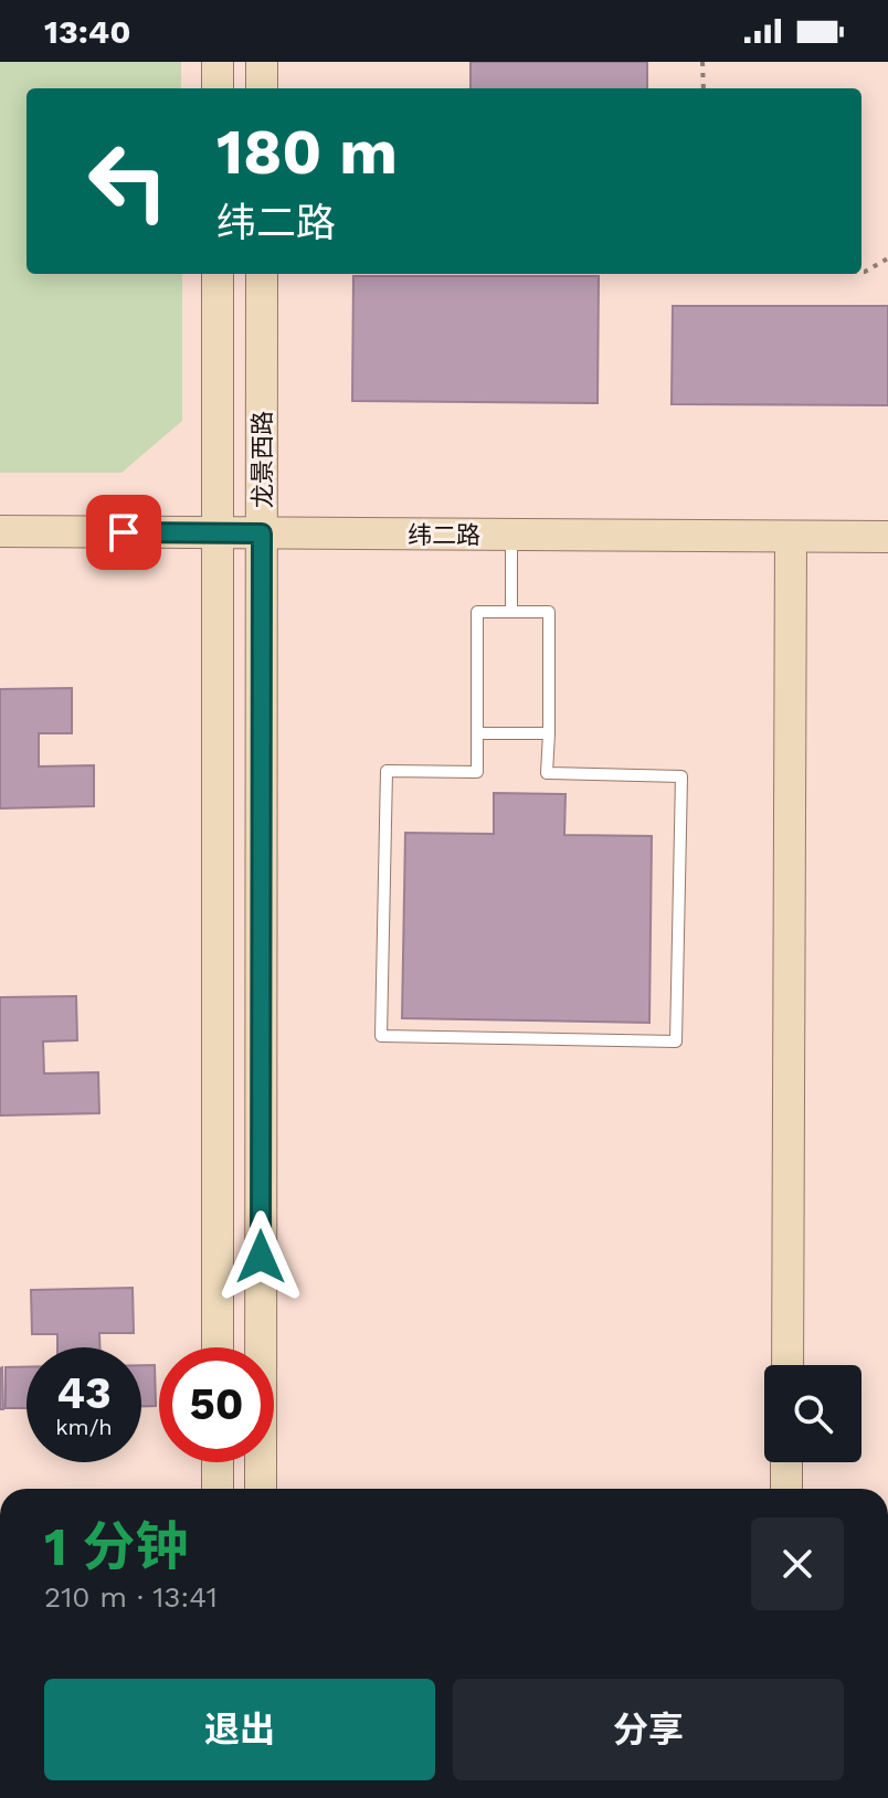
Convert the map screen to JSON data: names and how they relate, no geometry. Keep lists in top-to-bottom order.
{
  "streets": {
    "main road": ["龙景西路", "纬二路"]
  },
  "crossings": [
    ["龙景西路", "纬二路"]
  ],
  "page": {
    "status": "13:40",
    "turn": ["180 m", "纬二路"],
    "speed": "43 km/h",
    "limit": "50",
    "heading": ["1 分钟", "210 m · 13:41"],
    "buttons": ["退出", "分享"]
  }
}
